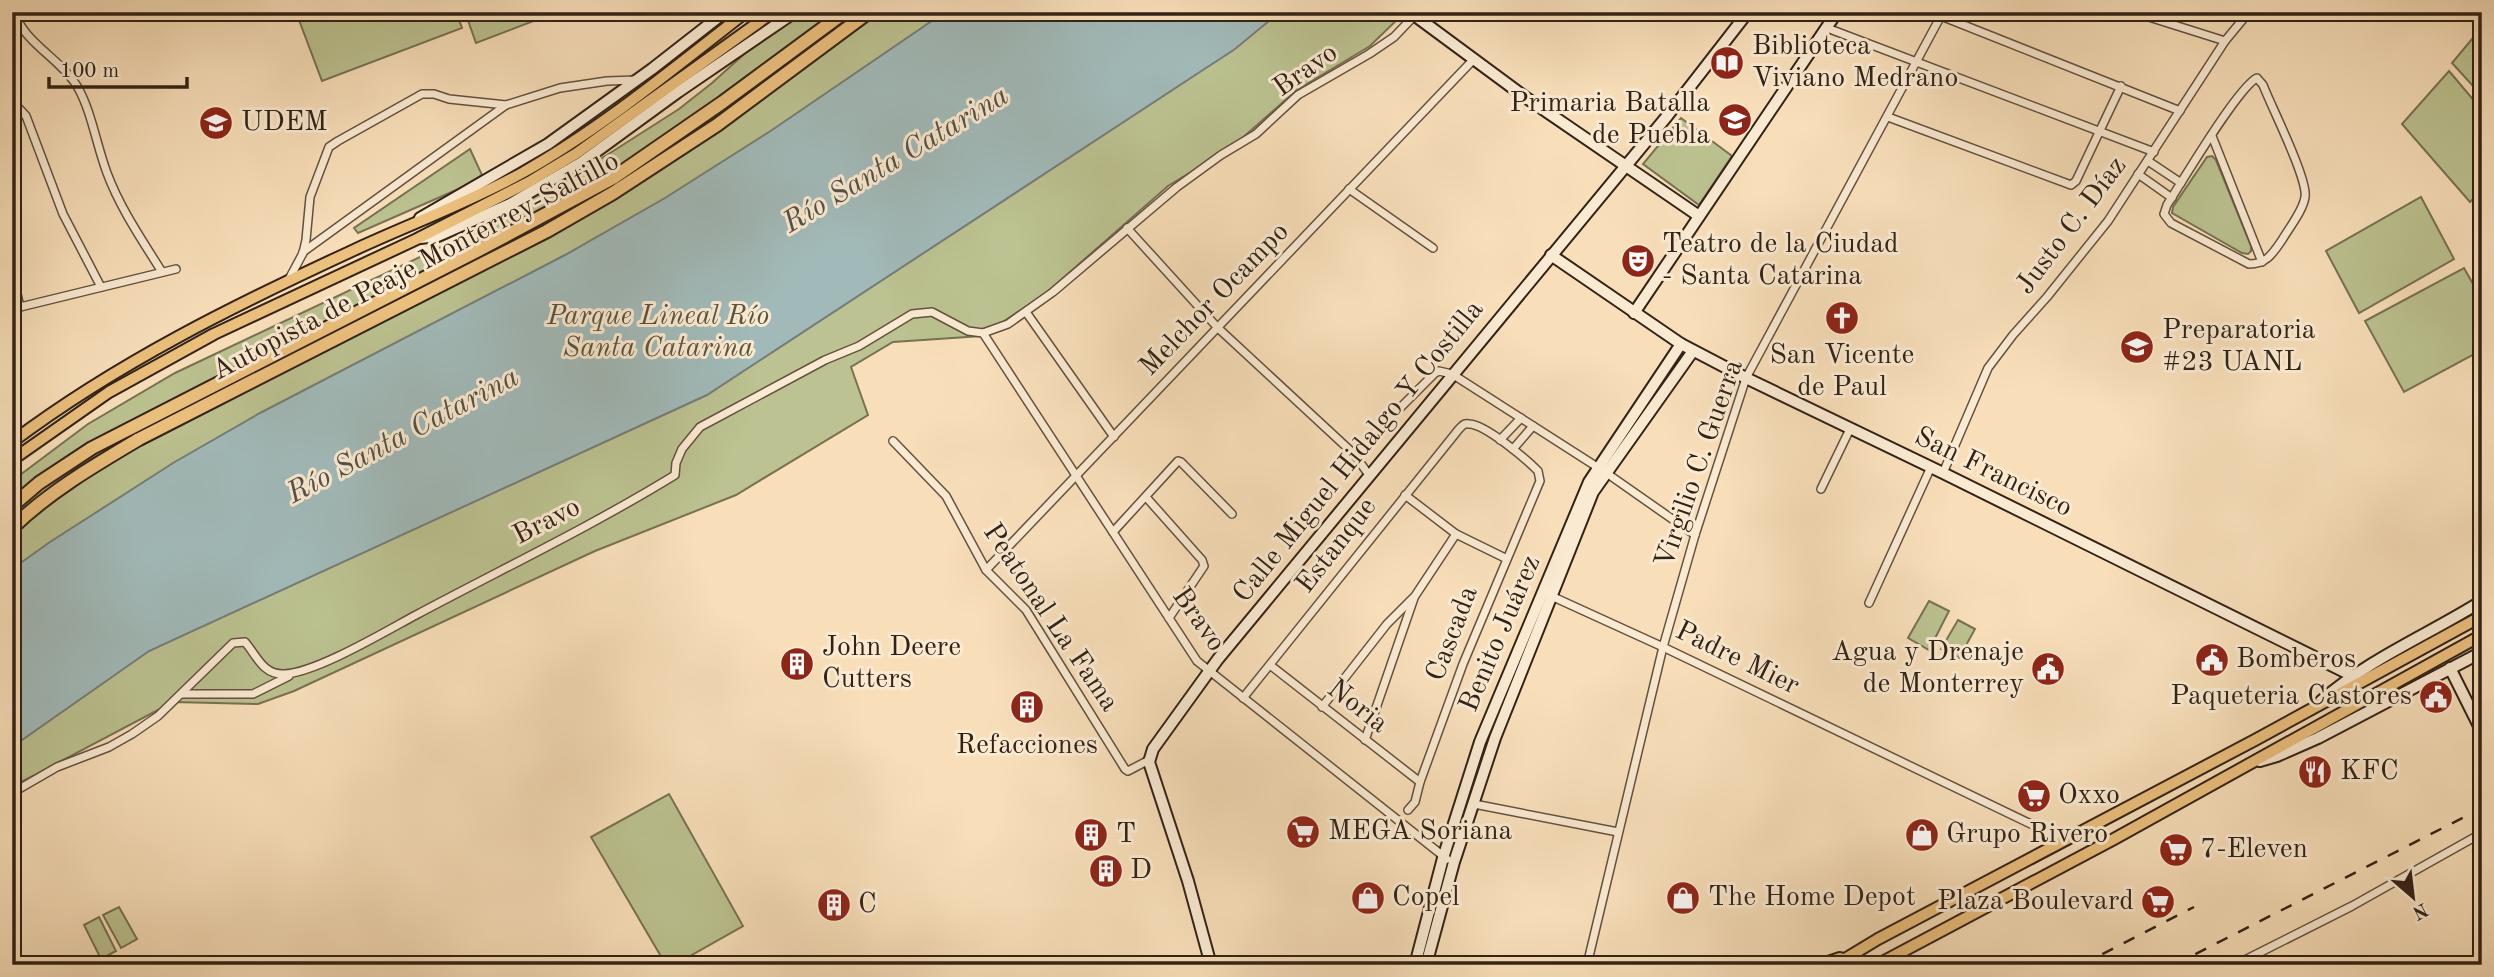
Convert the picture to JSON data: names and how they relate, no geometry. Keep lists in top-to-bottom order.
{
  "streets": {
    "highway": ["Autopista de Peaje Monterrey-Saltillo"],
    "street": [
      "Bravo",
      "Justo C. Díaz",
      "Melchor Ocampo",
      "Calle Miguel Hidalgo Y Costilla",
      "Virgilio C. Guerra",
      "San Francisco",
      "Estanque",
      "Peatonal La Fama",
      "Cascada",
      "Benito Juárez",
      "Padre Mier",
      "Noria"
    ]
  },
  "crossings": [
    ["Bravo", "Melchor Ocampo"],
    ["Bravo", "Calle Miguel Hidalgo Y Costilla"],
    ["Bravo", "Estanque"],
    ["Bravo", "Benito Juárez"],
    ["Justo C. Díaz", "Virgilio C. Guerra"],
    ["Justo C. Díaz", "San Francisco"],
    ["Melchor Ocampo", "Peatonal La Fama"],
    ["Calle Miguel Hidalgo Y Costilla", "San Francisco"],
    ["Calle Miguel Hidalgo Y Costilla", "Peatonal La Fama"],
    ["Virgilio C. Guerra", "San Francisco"],
    ["Virgilio C. Guerra", "Padre Mier"],
    ["San Francisco", "Benito Juárez"],
    ["Estanque", "Noria"],
    ["Cascada", "Noria"],
    ["Benito Juárez", "Padre Mier"]
  ],
  "water": ["Río Santa Catarina"],
  "parks": ["Parque Lineal Río Santa Catarina"],
  "places": {
    "library": ["Biblioteca Viviano Medrano"],
    "school or university": ["Primaria Batalla de Puebla", "UDEM", "Preparatoria #23 UANL"],
    "theatre": ["Teatro de la Ciudad - Santa Catarina"],
    "church": ["San Vicente de Paul"],
    "public building": ["Bomberos", "Agua y Drenaje de Monterrey", "Paqueteria Castores"],
    "building": [
      "John Deere Cutters",
      "Refacciones",
      "T",
      "D",
      "C"
    ],
    "restaurant": ["KFC"],
    "supermarket": [
      "Oxxo",
      "MEGA Soriana",
      "7-Eleven",
      "Plaza Boulevard"
    ],
    "shop": ["Grupo Rivero", "Copel", "The Home Depot"]
  },
  "scale_bar": "100 m",
  "north": "bottom right"
}
